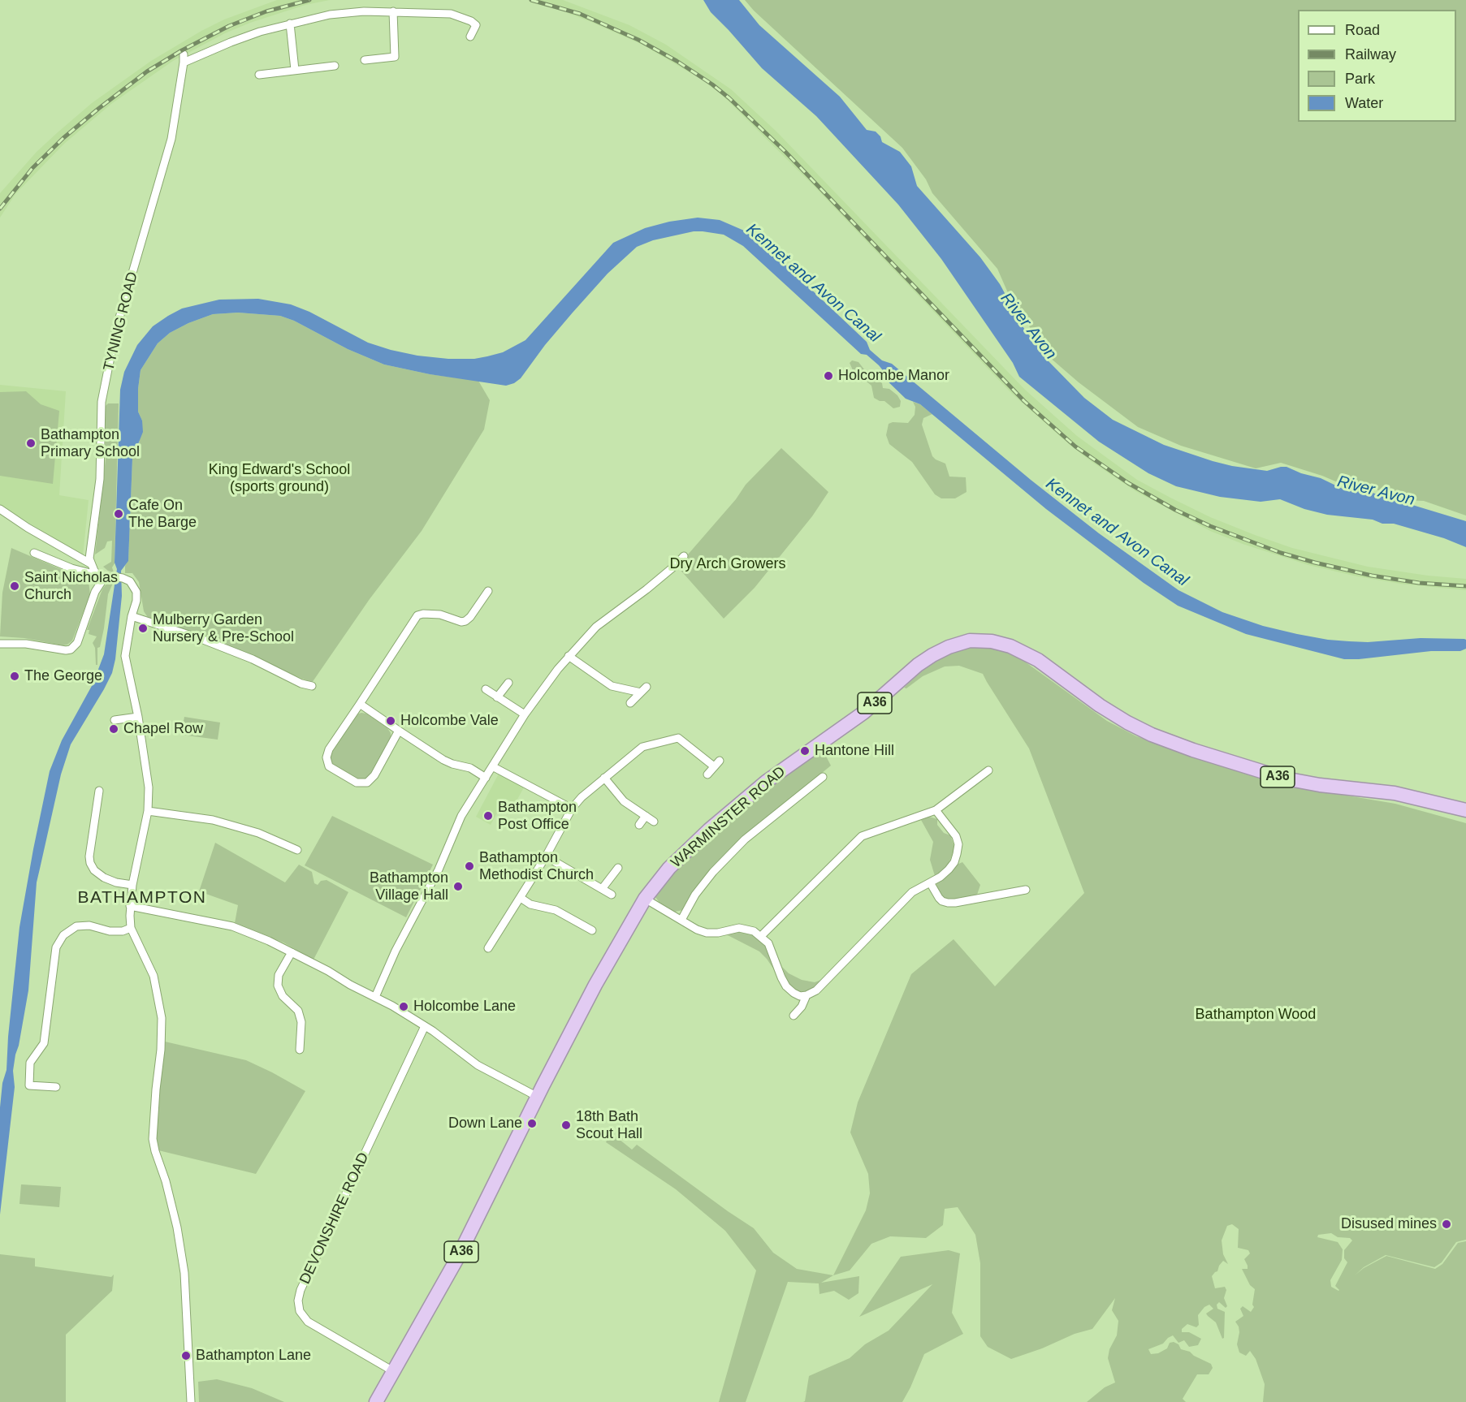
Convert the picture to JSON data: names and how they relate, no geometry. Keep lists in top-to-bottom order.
{
  "streets": {
    "highway": ["A36", "WARMINSTER ROAD"],
    "street": ["TYNING ROAD", "DEVONSHIRE ROAD"]
  },
  "crossings": [
    ["WARMINSTER ROAD", "DEVONSHIRE ROAD"]
  ],
  "districts": ["BATHAMPTON"],
  "water": ["Kennet and Avon Canal", "River Avon"],
  "parks": ["King Edward's School (sports ground)", "Dry Arch Growers", "Bathampton Wood"],
  "places": [
    "Holcombe Manor",
    "Bathampton Primary School",
    "Cafe On The Barge",
    "Saint Nicholas Church",
    "Mulberry Garden Nursery & Pre-School",
    "The George",
    "Holcombe Vale",
    "Chapel Row",
    "Hantone Hill",
    "Bathampton Post Office",
    "Bathampton Methodist Church",
    "Bathampton Village Hall",
    "Holcombe Lane",
    "Down Lane",
    "18th Bath Scout Hall",
    "Disused mines",
    "Bathampton Lane"
  ],
  "legend": [
    "Road",
    "Railway",
    "Park",
    "Water"
  ]
}
